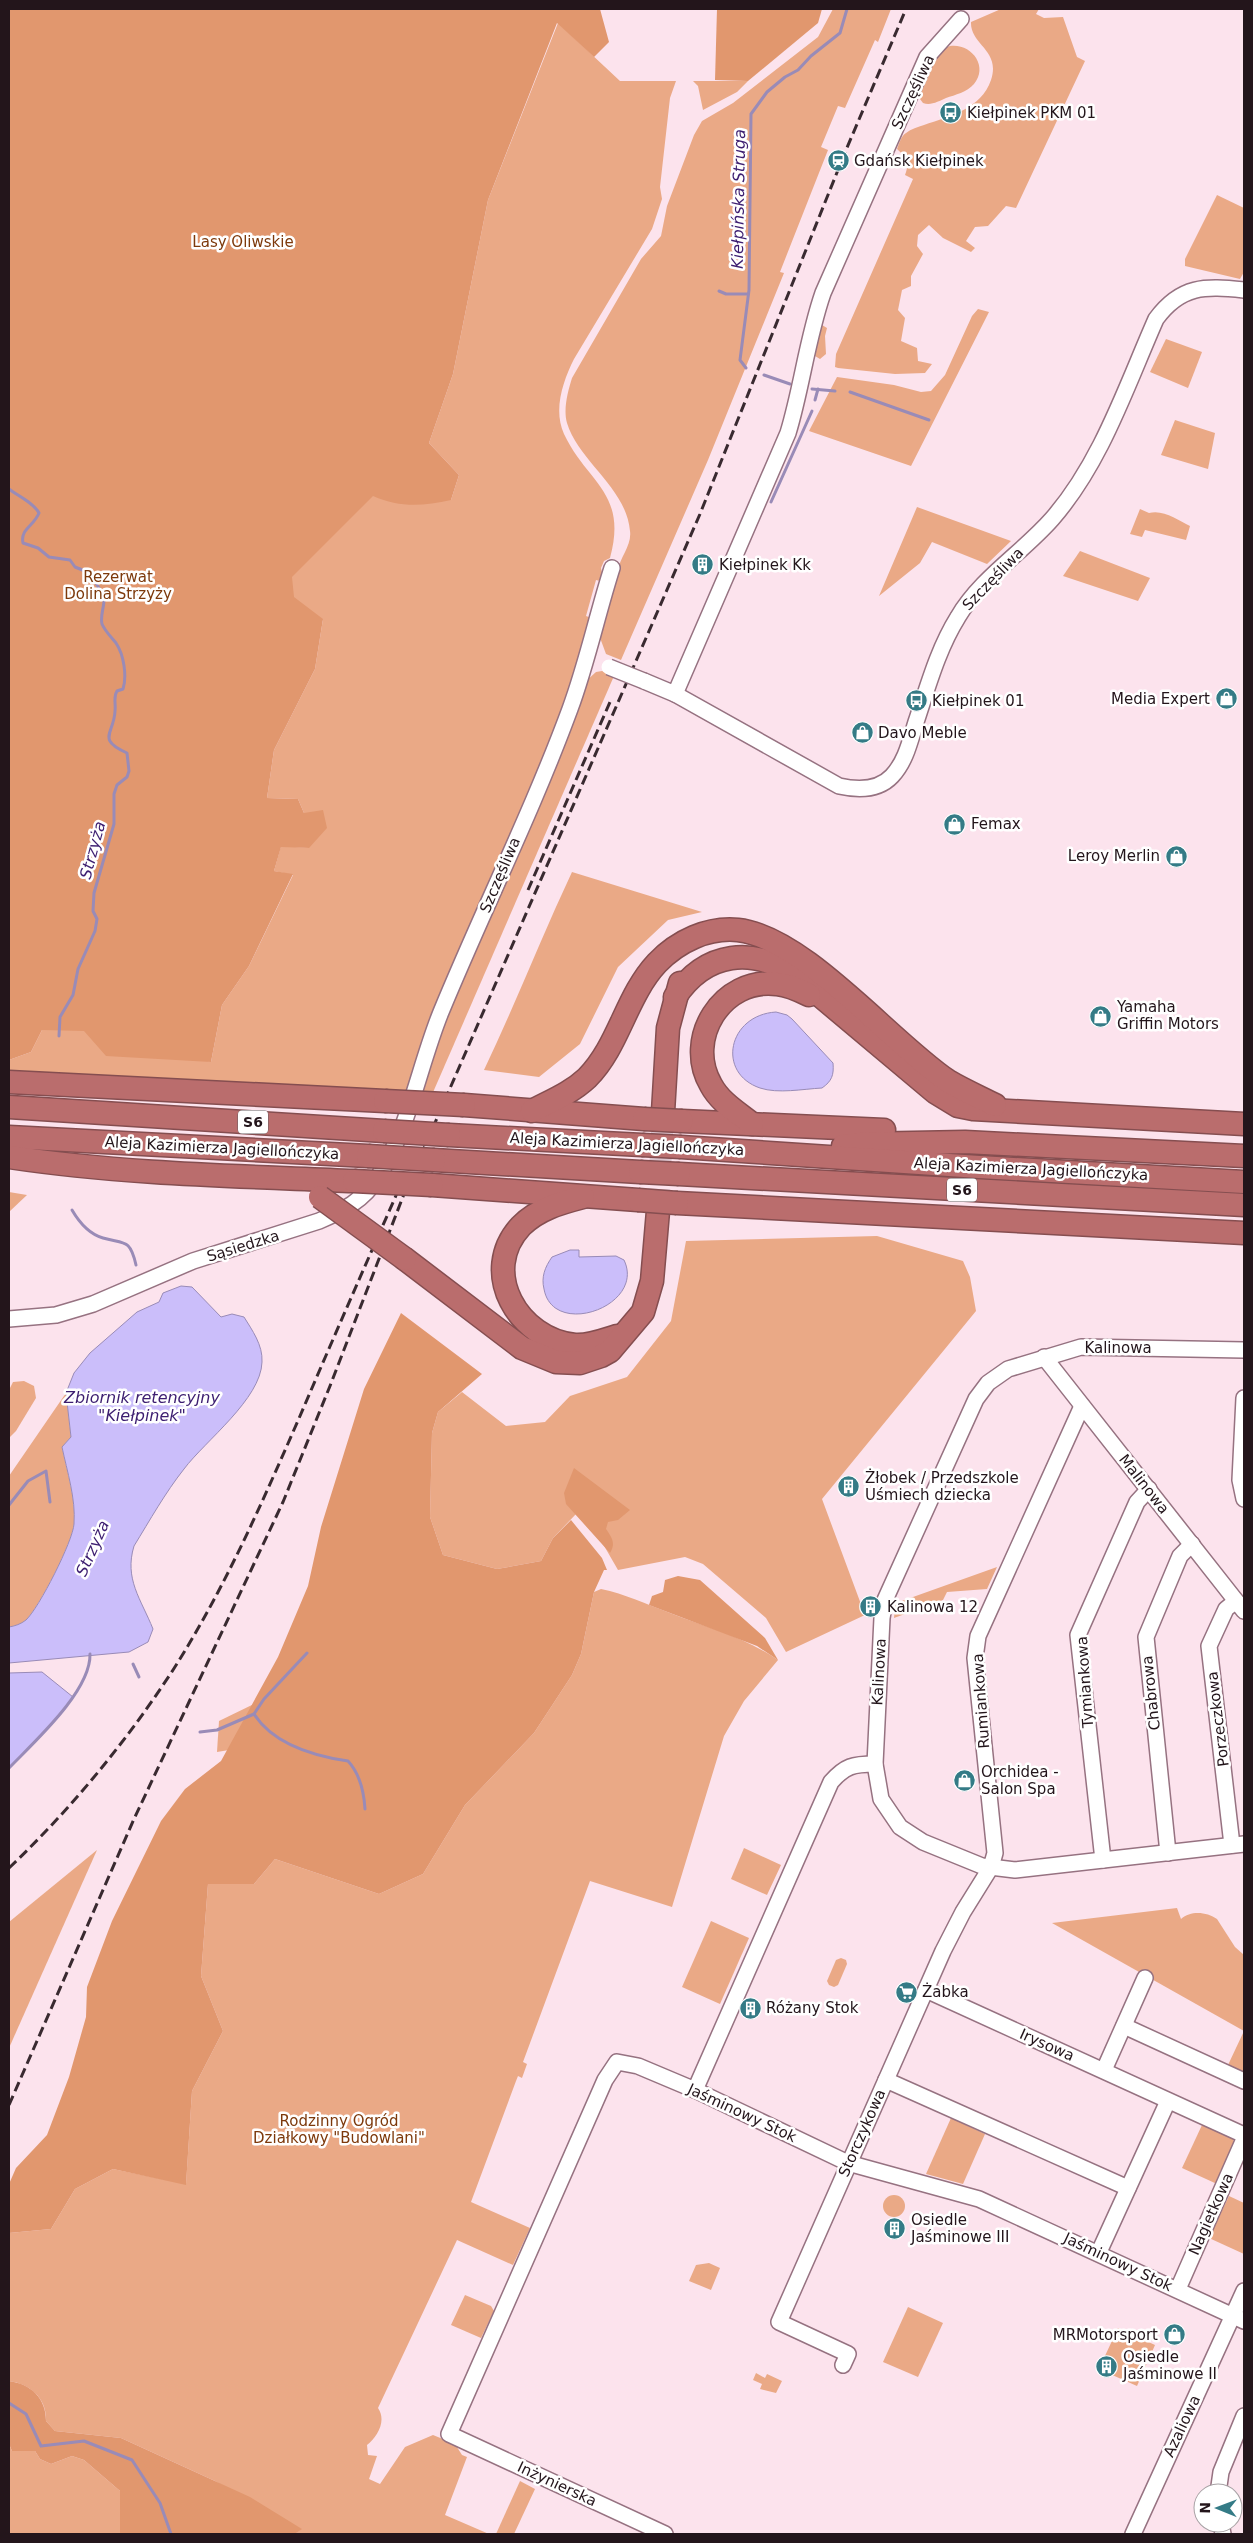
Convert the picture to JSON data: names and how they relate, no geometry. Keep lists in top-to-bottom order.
{
  "streets": {
    "highway": ["S6", "Aleja Kazimierza Jagiellończyka"],
    "street": [
      "Szczęśliwa",
      "Sąsiedzka",
      "Kalinowa",
      "Malinowa",
      "Tymiankowa",
      "Chabrowa",
      "Rumiankowa",
      "Porzeczkowa",
      "Irysowa",
      "Jaśminowy Stok",
      "Storczykowa",
      "Nagietkowa",
      "Azaliowa",
      "Inżynierska"
    ]
  },
  "crossings": [
    ["Szczęśliwa", "Sąsiedzka"],
    ["Kalinowa", "Malinowa"],
    ["Kalinowa", "Tymiankowa"],
    ["Kalinowa", "Chabrowa"],
    ["Kalinowa", "Rumiankowa"],
    ["Kalinowa", "Porzeczkowa"],
    ["Kalinowa", "Storczykowa"],
    ["Malinowa", "Tymiankowa"],
    ["Malinowa", "Chabrowa"],
    ["Malinowa", "Rumiankowa"],
    ["Malinowa", "Porzeczkowa"],
    ["Rumiankowa", "Storczykowa"],
    ["Irysowa", "Storczykowa"],
    ["Jaśminowy Stok", "Storczykowa"],
    ["Jaśminowy Stok", "Nagietkowa"],
    ["Jaśminowy Stok", "Azaliowa"],
    ["Jaśminowy Stok", "Inżynierska"]
  ],
  "water": ["Kiełpińska Struga", "Strzyża", "Zbiornik retencyjny \"Kiełpinek\""],
  "parks": ["Lasy Oliwskie", "Rezerwat Dolina Strzyży", "Rodzinny Ogród Działkowy \"Budowlani\""],
  "places": {
    "bus stop": ["Kiełpinek PKM 01", "Kiełpinek 01"],
    "station": ["Gdańsk Kiełpinek"],
    "building": [
      "Kiełpinek Kk",
      "Żłobek / Przedszkole Uśmiech dziecka",
      "Kalinowa 12",
      "Różany Stok",
      "Osiedle Jaśminowe III",
      "Osiedle Jaśminowe II"
    ],
    "shop": [
      "Media Expert",
      "Davo Meble",
      "Femax",
      "Leroy Merlin",
      "Yamaha Griffin Motors",
      "Orchidea - Salon Spa",
      "MRMotorsport"
    ],
    "supermarket": ["Żabka"]
  },
  "north": "left"
}
